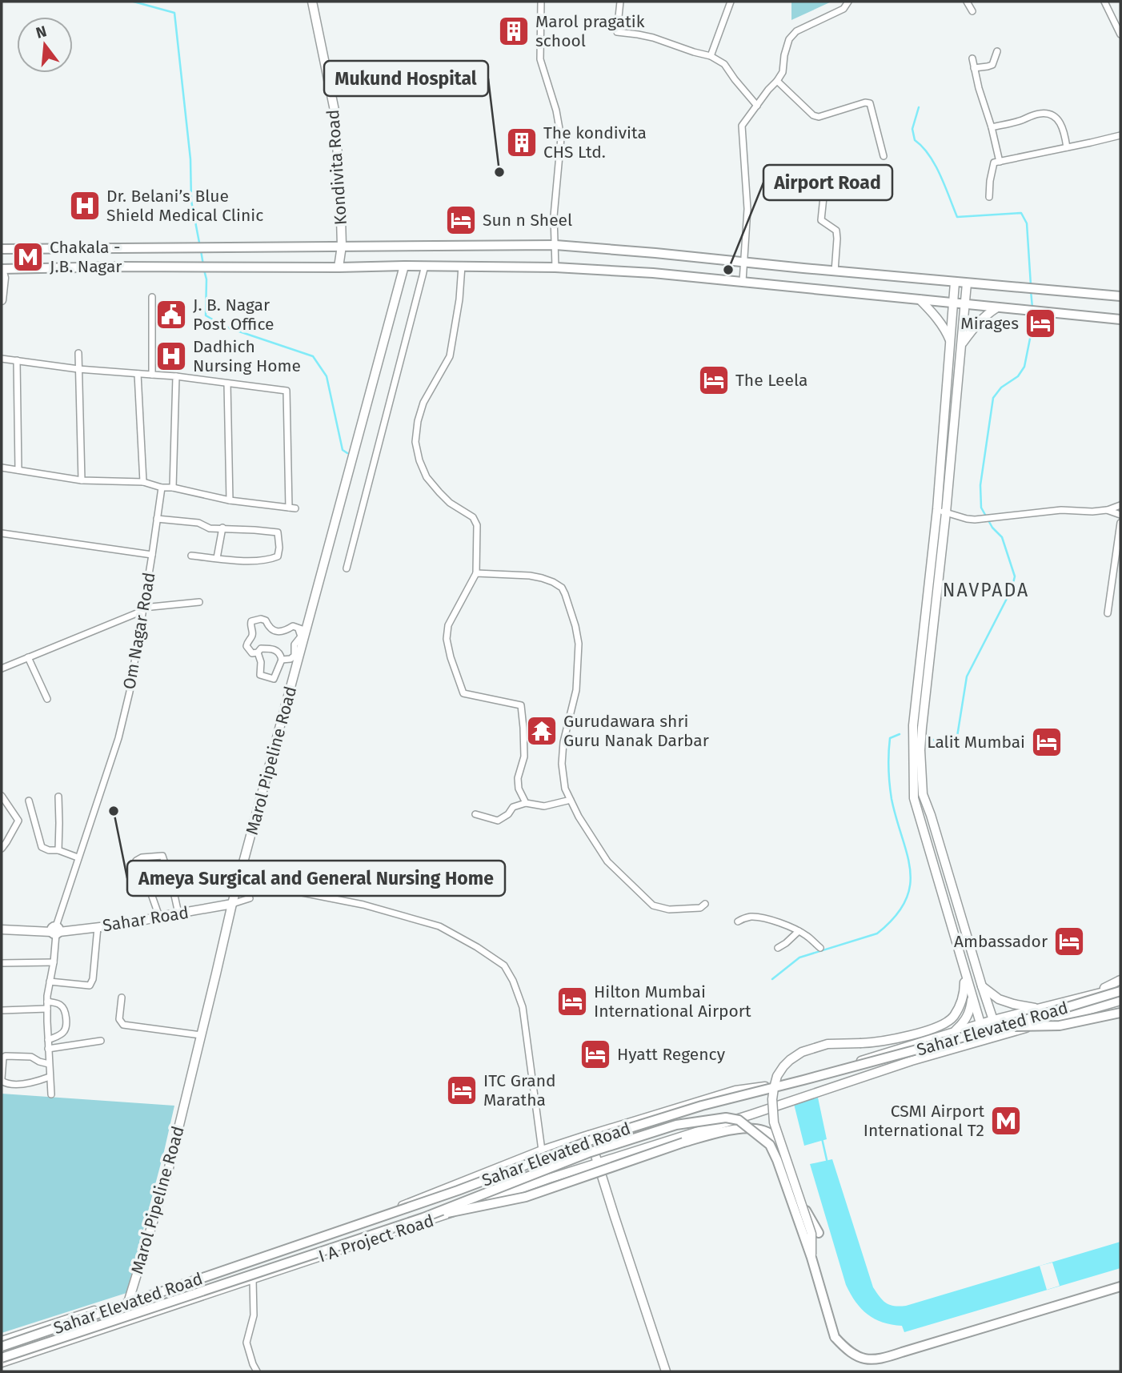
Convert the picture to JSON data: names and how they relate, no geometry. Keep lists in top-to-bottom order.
{
  "streets": {
    "main road": [
      "Kondivita Road",
      "Marol Pipeline Road",
      "Sahar Road",
      "Sahar Elevated Road",
      "I A Project Road"
    ],
    "street": ["Om Nagar Road"]
  },
  "crossings": [
    ["Om Nagar Road", "Sahar Road"],
    ["Marol Pipeline Road", "Sahar Road"],
    ["Marol Pipeline Road", "I A Project Road"],
    ["Sahar Elevated Road", "I A Project Road"]
  ],
  "districts": ["NAVPADA"],
  "places": {
    "building": ["Marol pragatik school", "The kondivita CHS Ltd."],
    "other": ["Mukund Hospital", "Airport Road", "Ameya Surgical and General Nursing Home"],
    "hospital": ["Dr. Belani’s Blue Shield Medical Clinic", "Dadhich Nursing Home"],
    "hotel": [
      "Sun n Sheel",
      "Mirages",
      "The Leela",
      "Lalit Mumbai",
      "Ambassador",
      "Hilton Mumbai International Airport",
      "Hyatt Regency",
      "ITC Grand Maratha"
    ],
    "metro station": ["Chakala - J.B. Nagar", "CSMI Airport International T2"],
    "public building": ["J. B. Nagar Post Office"],
    "temple": ["Gurudawara shri Guru Nanak Darbar"]
  },
  "north": "top"
}
